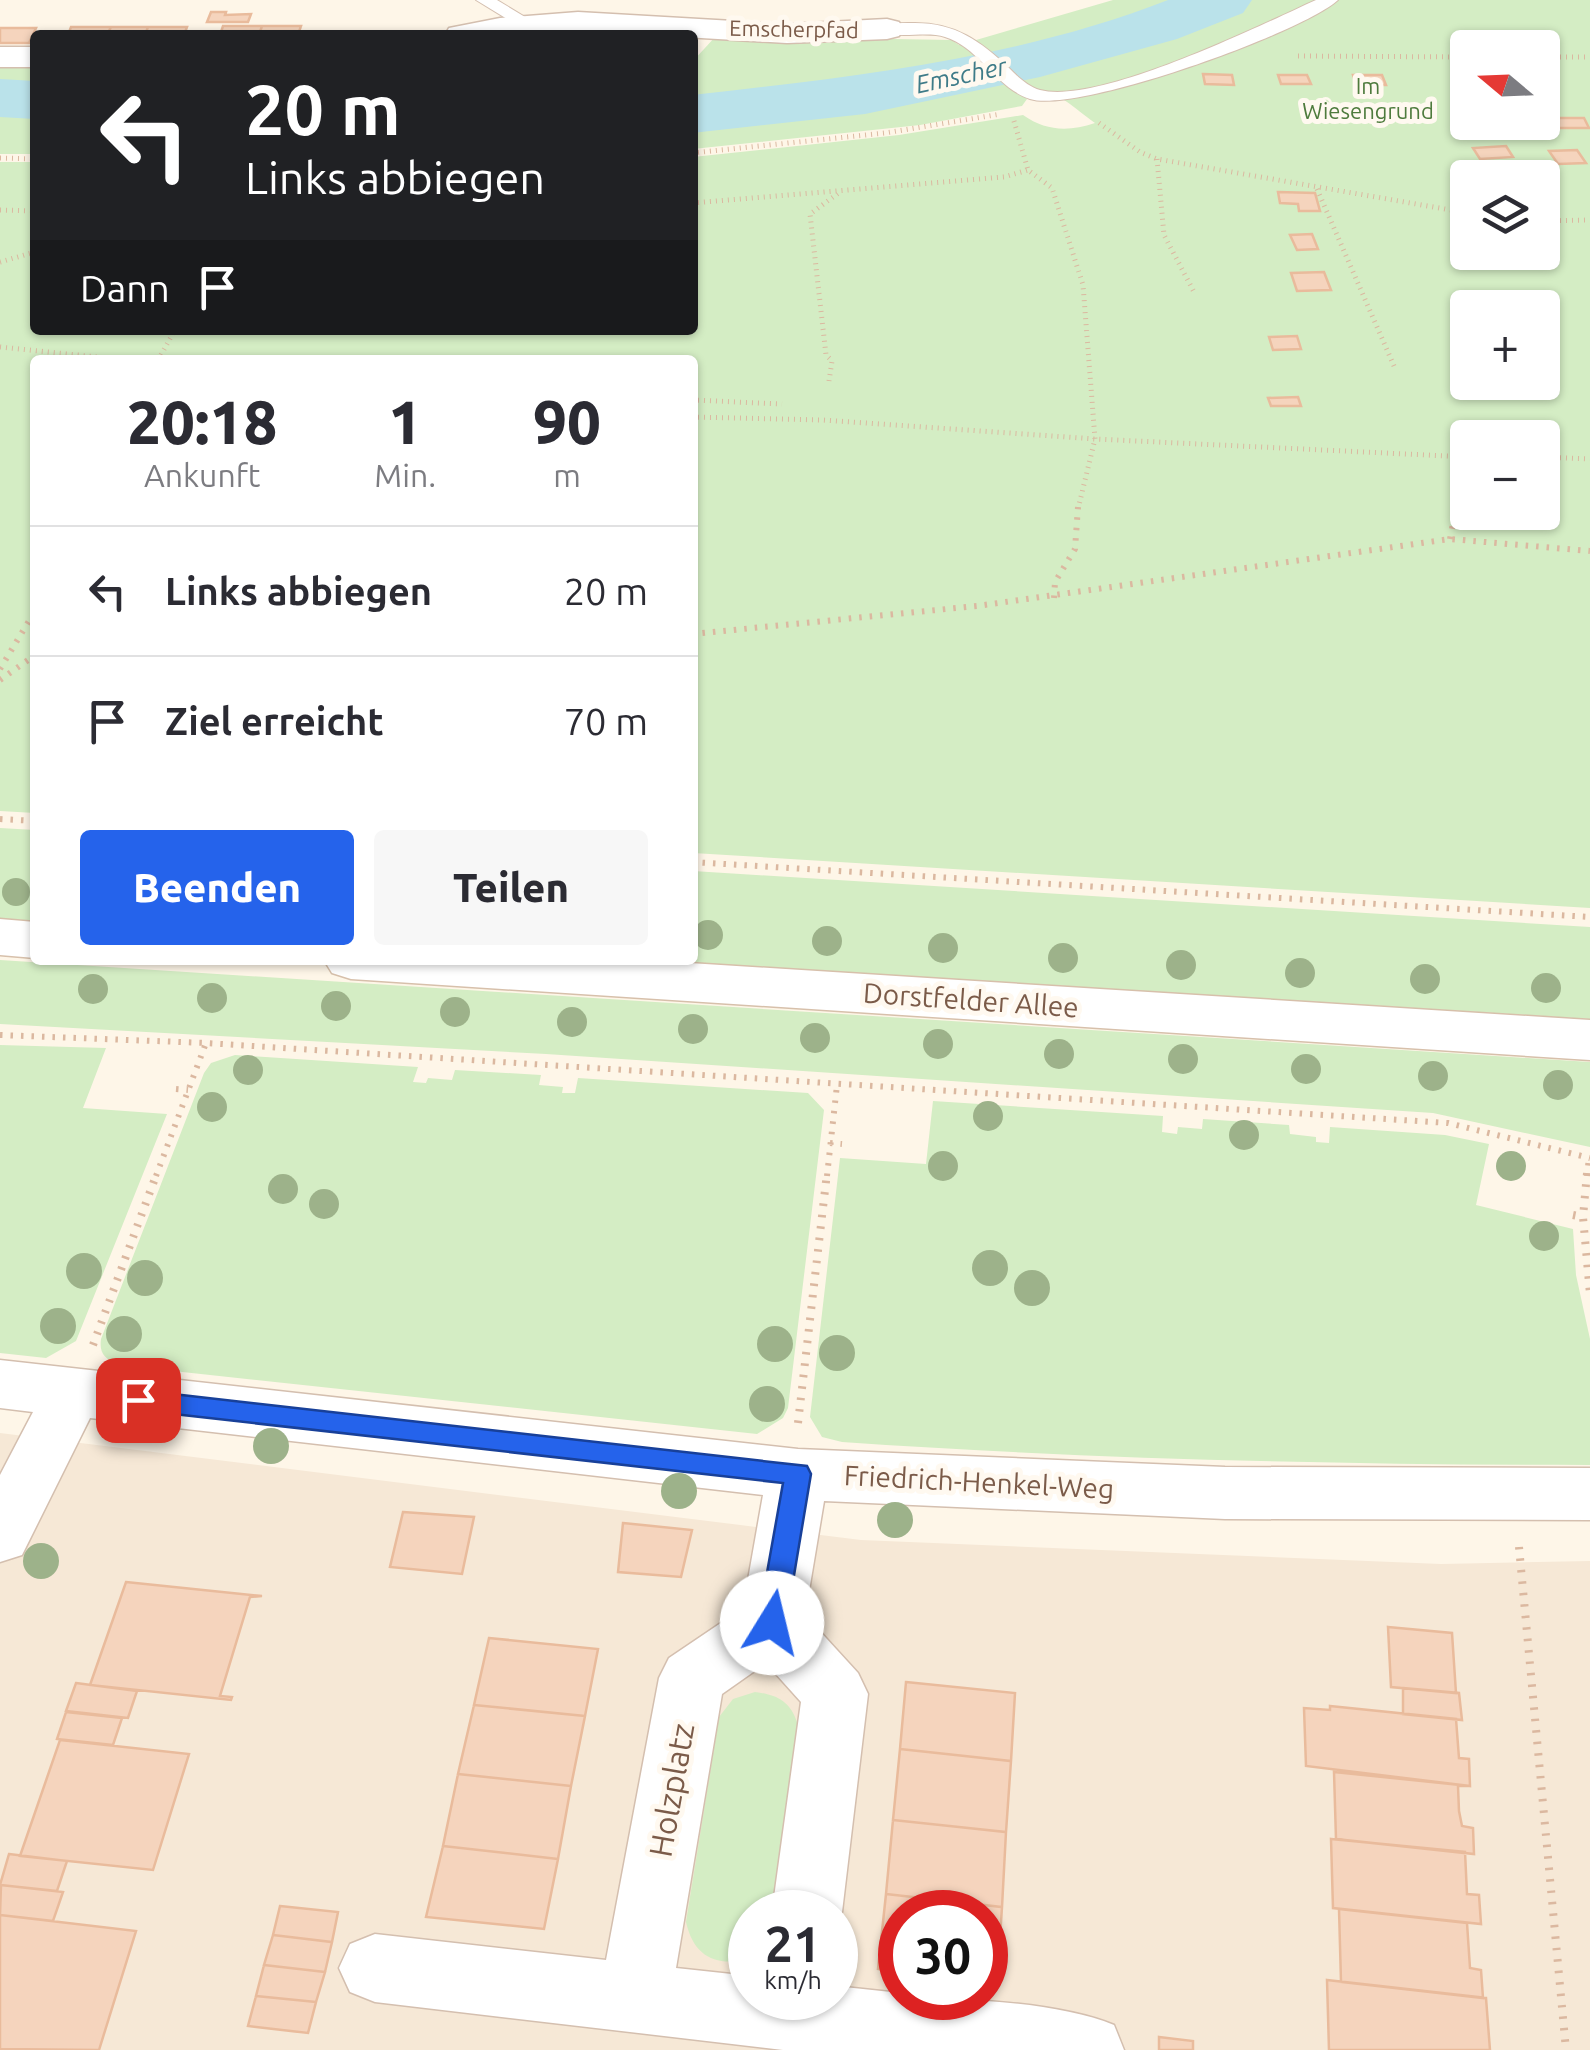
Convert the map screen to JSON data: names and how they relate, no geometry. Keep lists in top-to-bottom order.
{
  "streets": {
    "main road": ["Dorstfelder Allee"],
    "street": ["Emscherpfad", "Friedrich-Henkel-Weg", "Holzplatz"]
  },
  "water": ["Emscher"],
  "parks": ["Im Wiesengrund"],
  "north": "left",
  "page": {
    "map_buttons": ["+", "−"],
    "turn": ["20 m", "Links abbiegen"],
    "then": "Dann",
    "eta": [
      "20:18",
      "Ankunft",
      "1",
      "Min.",
      "90",
      "m"
    ],
    "list": [
      {
        "name": "Links abbiegen",
        "value": "20 m"
      },
      {
        "name": "Ziel erreicht",
        "value": "70 m"
      }
    ],
    "buttons": ["Beenden", "Teilen"],
    "speed": "21 km/h",
    "limit": "30"
  }
}
